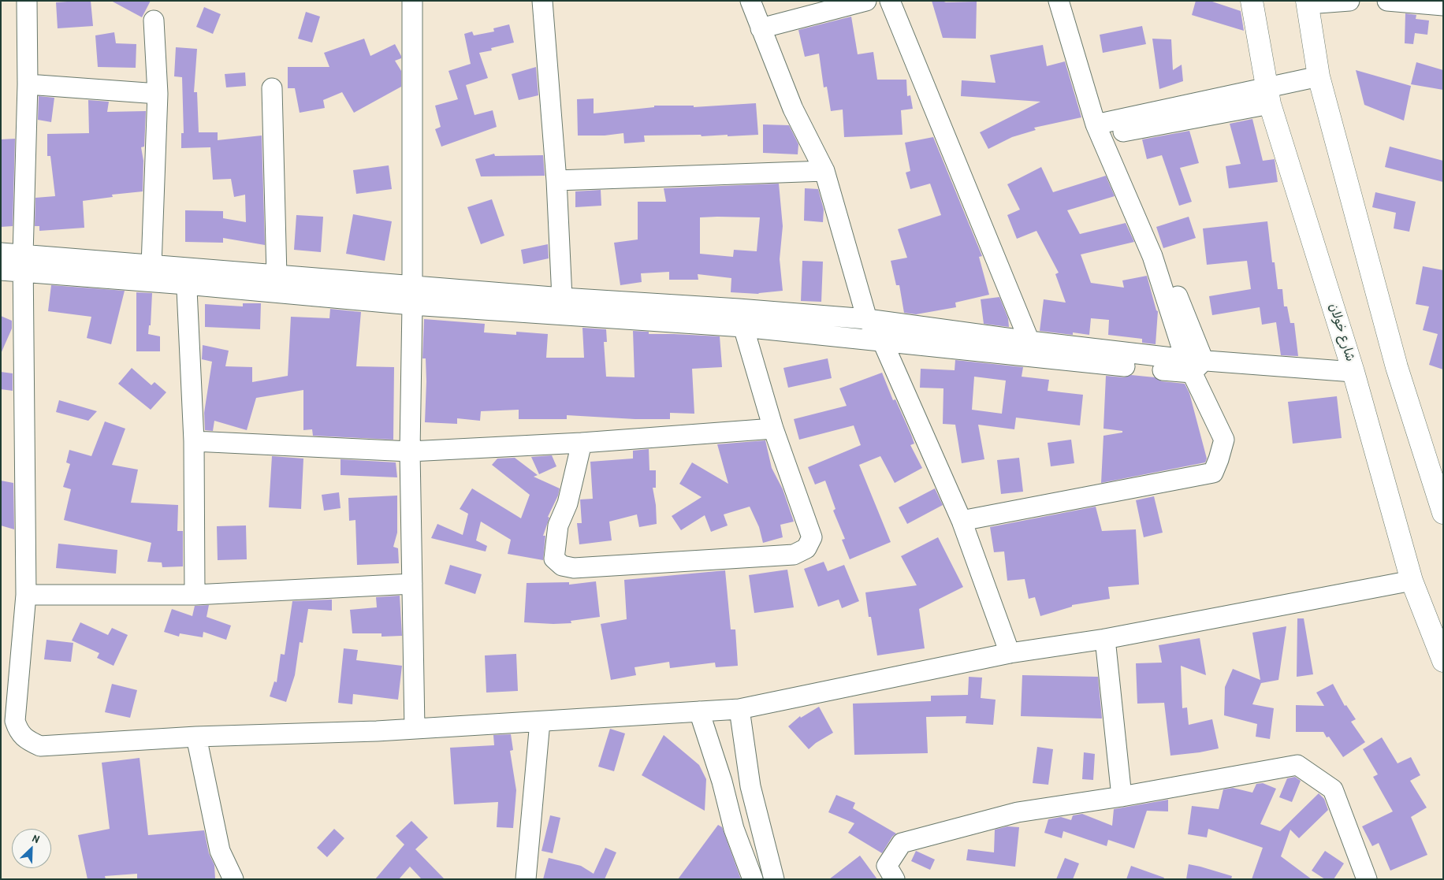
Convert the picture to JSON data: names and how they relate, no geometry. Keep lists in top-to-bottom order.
{
  "streets": {
    "main road": ["شارع خولان"]
  },
  "north": "top right"
}
